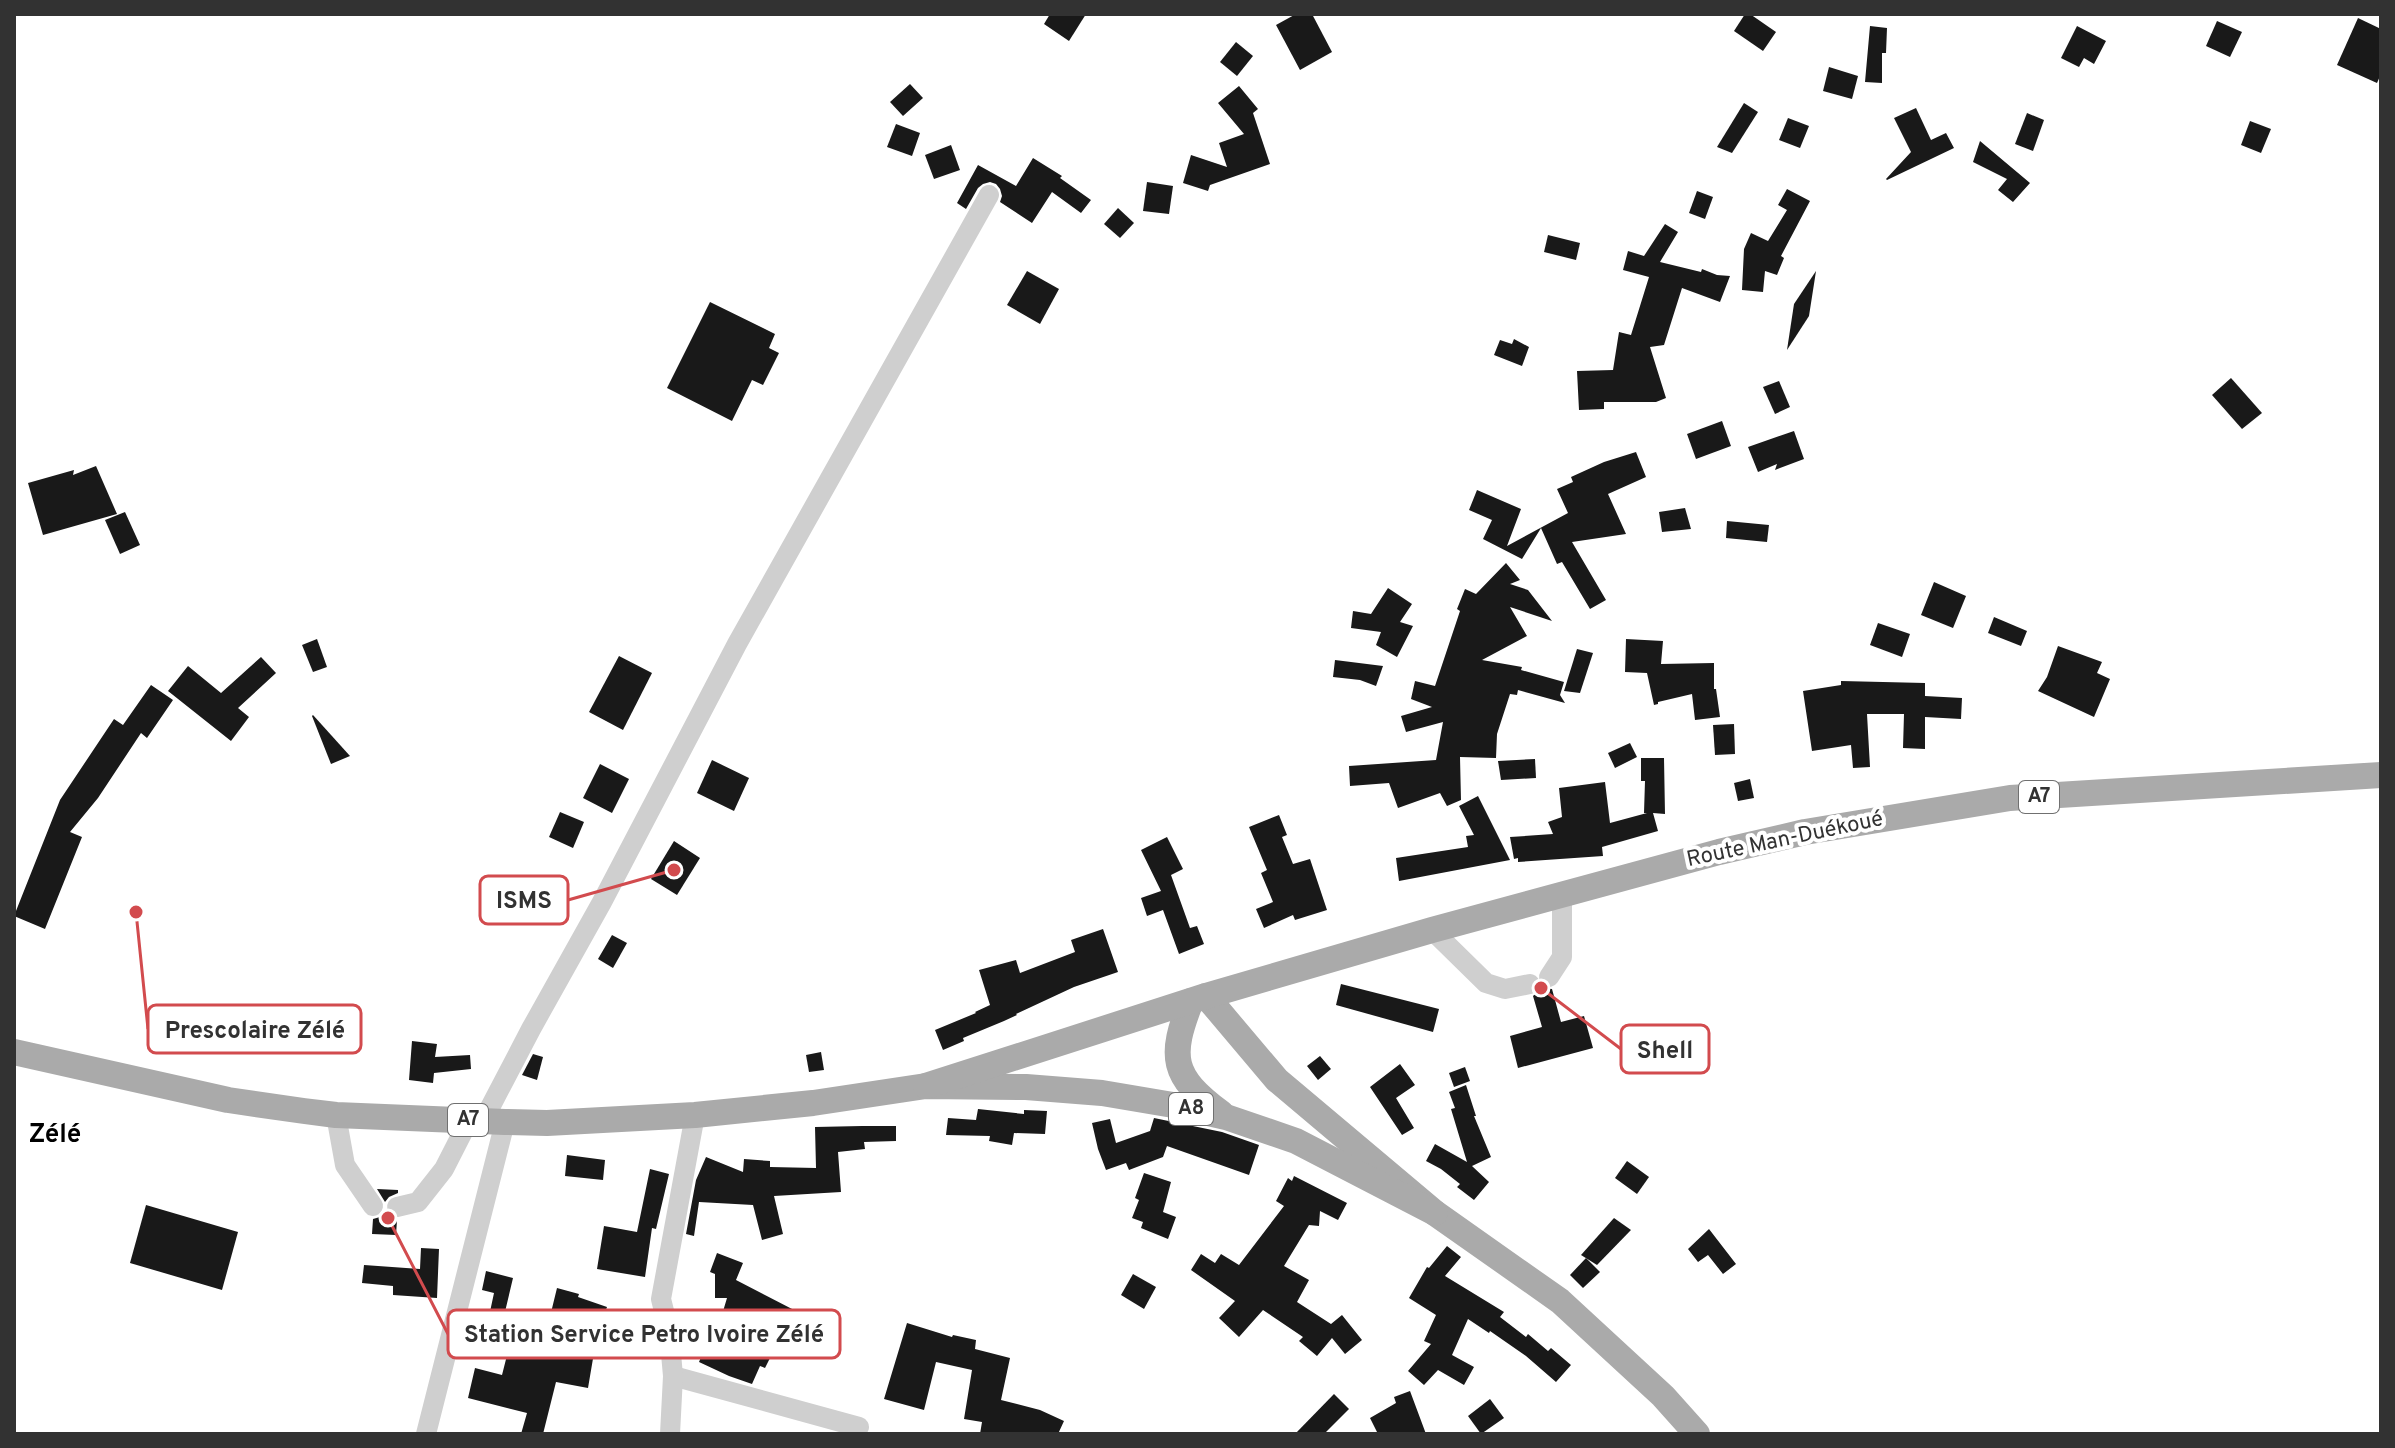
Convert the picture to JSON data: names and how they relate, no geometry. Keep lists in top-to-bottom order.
{
  "streets": {
    "main road": ["A7", "Route Man-Duékoué", "A8"]
  },
  "crossings": [
    ["A7", "Route Man-Duékoué"],
    ["A7", "A8"],
    ["Route Man-Duékoué", "A8"]
  ],
  "districts": ["Zélé"],
  "places": [
    "ISMS",
    "Prescolaire Zélé",
    "Shell",
    "Station Service Petro Ivoire Zélé"
  ]
}
